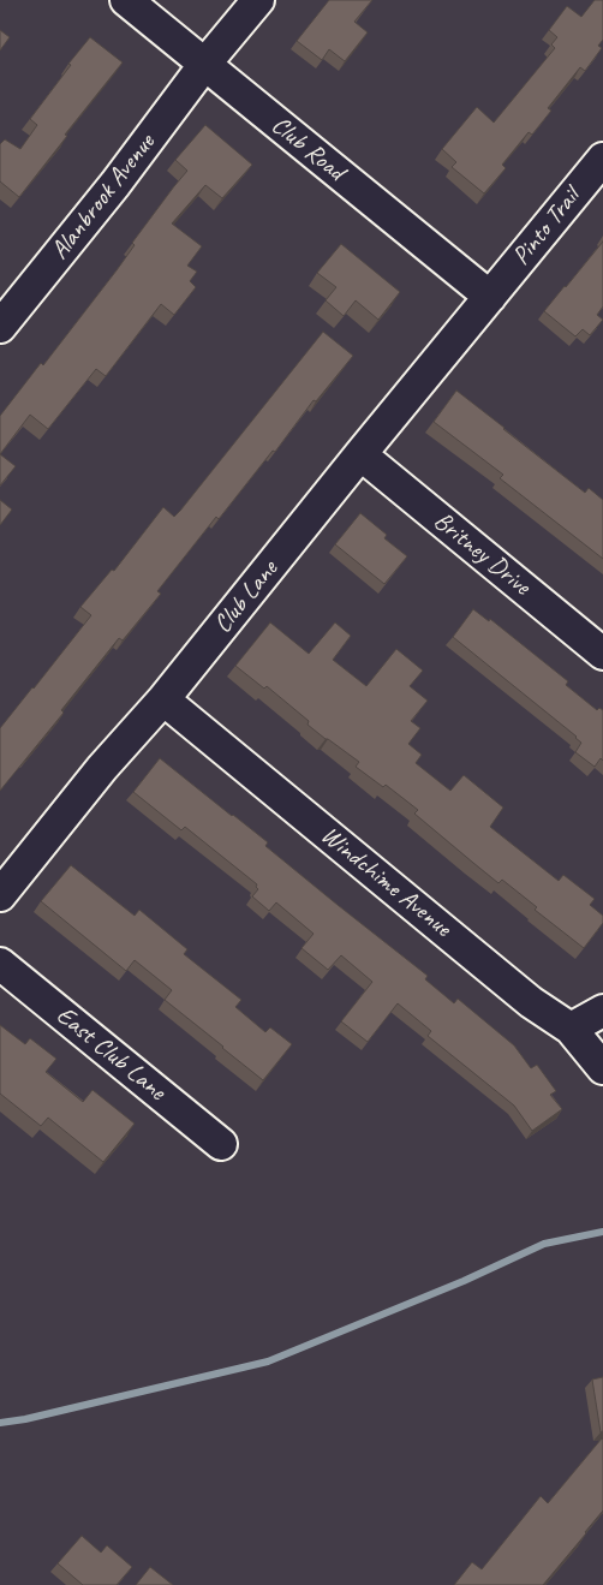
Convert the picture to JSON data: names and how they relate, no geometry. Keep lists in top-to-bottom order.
{
  "streets": {
    "street": [
      "Club Road",
      "Alanbrook Avenue",
      "Pinto Trail",
      "Britney Drive",
      "Club Lane",
      "Windchime Avenue",
      "East Club Lane"
    ]
  },
  "crossings": [
    ["Club Road", "Alanbrook Avenue"],
    ["Club Road", "Pinto Trail"],
    ["Club Road", "Club Lane"],
    ["Pinto Trail", "Club Lane"],
    ["Britney Drive", "Club Lane"],
    ["Club Lane", "Windchime Avenue"]
  ]
}
